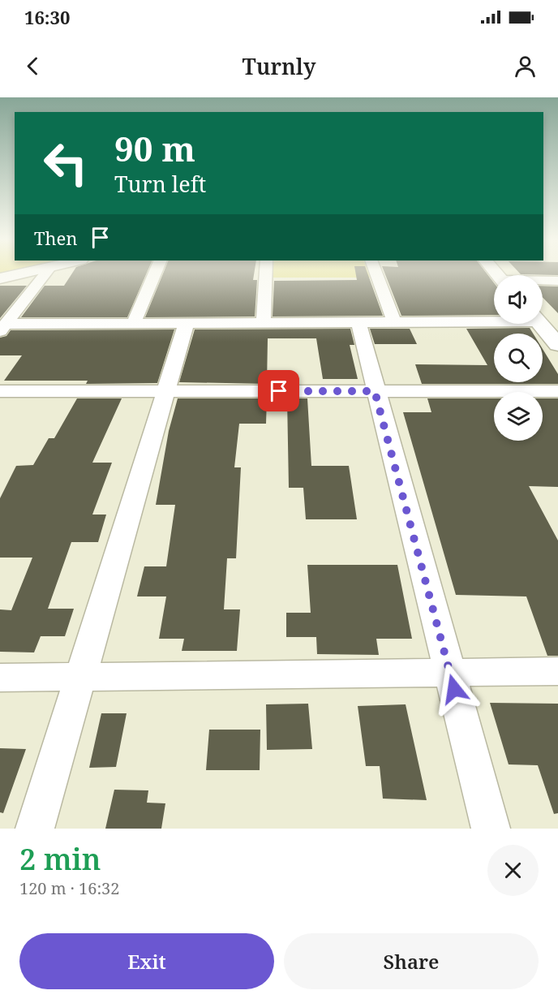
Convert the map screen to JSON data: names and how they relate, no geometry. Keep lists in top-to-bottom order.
{
  "page": {
    "status": "16:30",
    "header": "Turnly",
    "turn": ["90 m", "Turn left"],
    "then": "Then",
    "heading": ["2 min", "120 m · 16:32"],
    "buttons": ["Exit", "Share"]
  }
}
